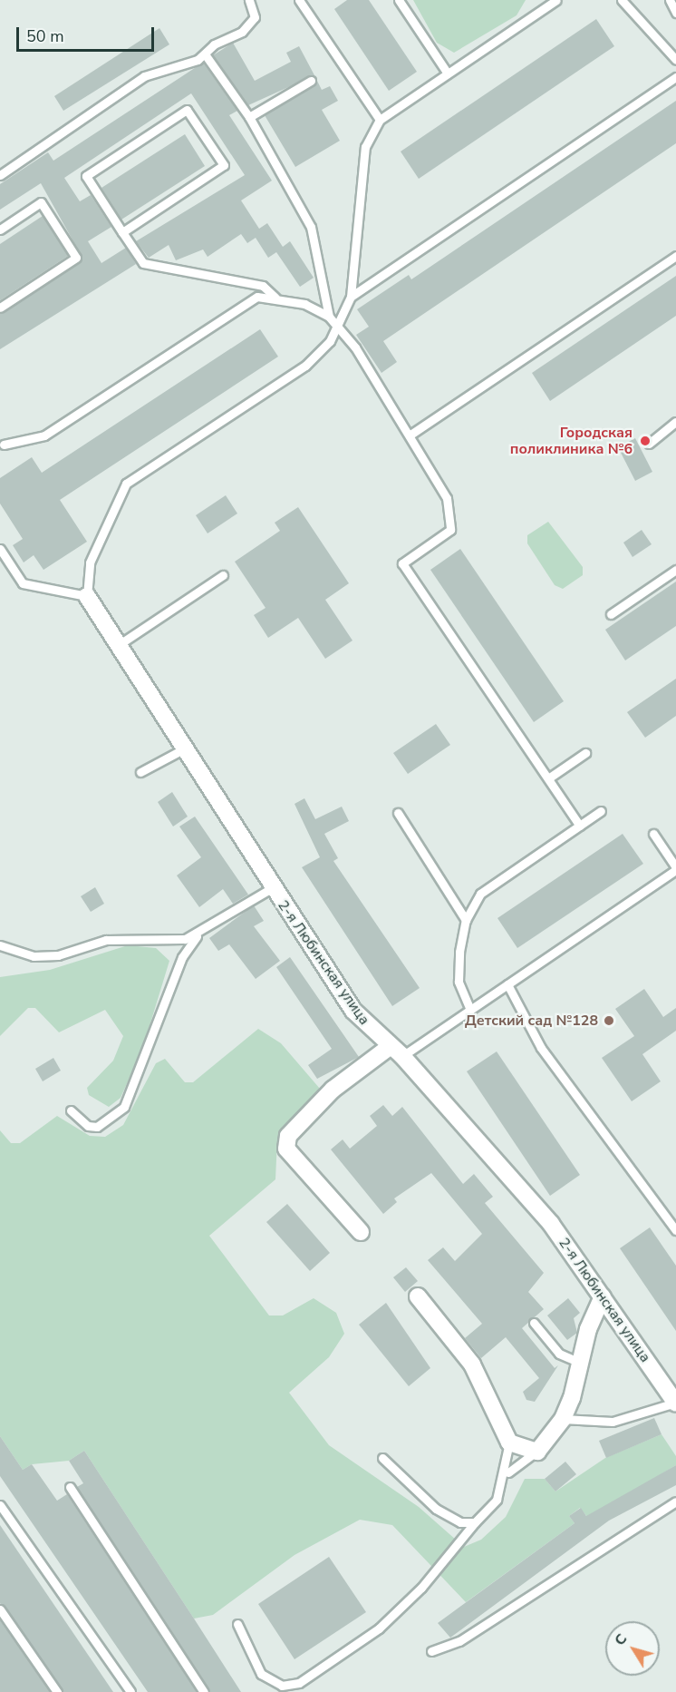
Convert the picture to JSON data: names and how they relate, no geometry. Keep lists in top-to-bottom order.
{
  "streets": {
    "street": ["2-я Любинская улица"]
  },
  "places": ["Городская поликлиника №6", "Детский сад №128"],
  "scale_bar": "50 m",
  "north": "top left"
}
